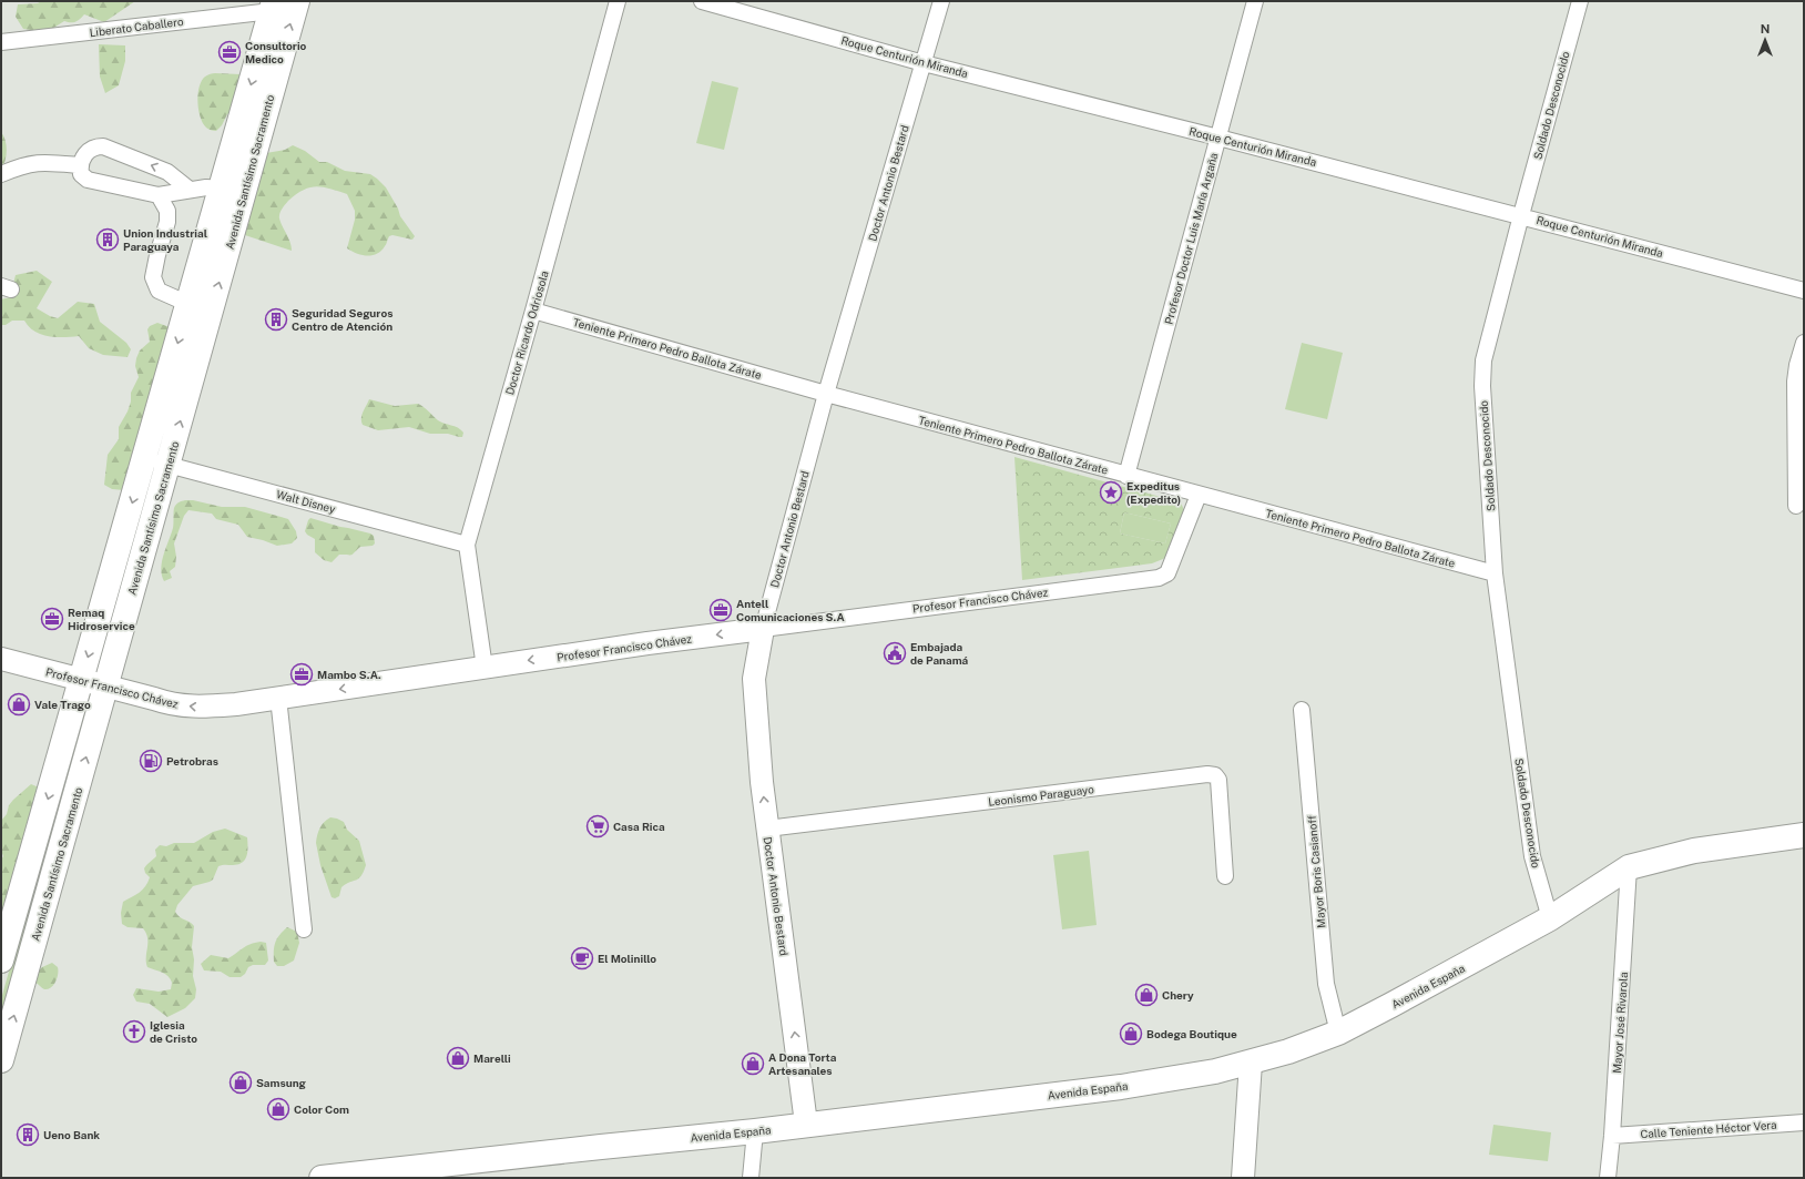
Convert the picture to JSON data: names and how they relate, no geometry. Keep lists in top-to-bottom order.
{
  "streets": {
    "main road": ["Avenida Santísimo Sacramento", "Avenida España"],
    "street": [
      "Liberato Caballero",
      "Roque Centurión Miranda",
      "Soldado Desconocido",
      "Doctor Antonio Bestard",
      "Profesor Doctor Luis María Argaña",
      "Doctor Ricardo Odriosola",
      "Teniente Primero Pedro Ballota Zárate",
      "Walt Disney",
      "Profesor Francisco Chávez",
      "Leonismo Paraguayo",
      "Mayor Boris Casianoff",
      "Mayor José Rivarola",
      "Calle Teniente Héctor Vera"
    ]
  },
  "crossings": [
    ["Liberato Caballero", "Avenida Santísimo Sacramento"],
    ["Roque Centurión Miranda", "Soldado Desconocido"],
    ["Roque Centurión Miranda", "Doctor Antonio Bestard"],
    ["Roque Centurión Miranda", "Profesor Doctor Luis María Argaña"],
    ["Soldado Desconocido", "Teniente Primero Pedro Ballota Zárate"],
    ["Soldado Desconocido", "Avenida España"],
    ["Avenida Santísimo Sacramento", "Walt Disney"],
    ["Avenida Santísimo Sacramento", "Profesor Francisco Chávez"],
    ["Doctor Antonio Bestard", "Teniente Primero Pedro Ballota Zárate"],
    ["Doctor Antonio Bestard", "Profesor Francisco Chávez"],
    ["Doctor Antonio Bestard", "Leonismo Paraguayo"],
    ["Doctor Antonio Bestard", "Avenida España"],
    ["Profesor Doctor Luis María Argaña", "Teniente Primero Pedro Ballota Zárate"],
    ["Doctor Ricardo Odriosola", "Teniente Primero Pedro Ballota Zárate"],
    ["Doctor Ricardo Odriosola", "Walt Disney"],
    ["Doctor Ricardo Odriosola", "Profesor Francisco Chávez"],
    ["Teniente Primero Pedro Ballota Zárate", "Profesor Francisco Chávez"],
    ["Mayor Boris Casianoff", "Avenida España"],
    ["Avenida España", "Mayor José Rivarola"],
    ["Mayor José Rivarola", "Calle Teniente Héctor Vera"]
  ],
  "one_way": ["Doctor Antonio Bestard", "Profesor Francisco Chávez"],
  "places": {
    "office": [
      "Consultorio Medico",
      "Antell Comunicaciones S.A",
      "Remaq Hidroservice",
      "Mambo S.A."
    ],
    "building": ["Union Industrial Paraguaya", "Seguridad Seguros Centro de Atención", "Ueno Bank"],
    "place": ["Expeditus (Expedito)"],
    "public building": ["Embajada de Panamá"],
    "shop": [
      "Vale Trago",
      "Chery",
      "Bodega Boutique",
      "Marelli",
      "A Dona Torta Artesanales",
      "Samsung",
      "Color Com"
    ],
    "fuel station": ["Petrobras"],
    "supermarket": ["Casa Rica"],
    "cafe": ["El Molinillo"],
    "church": ["Iglesia de Cristo"]
  },
  "north": "top"
}
